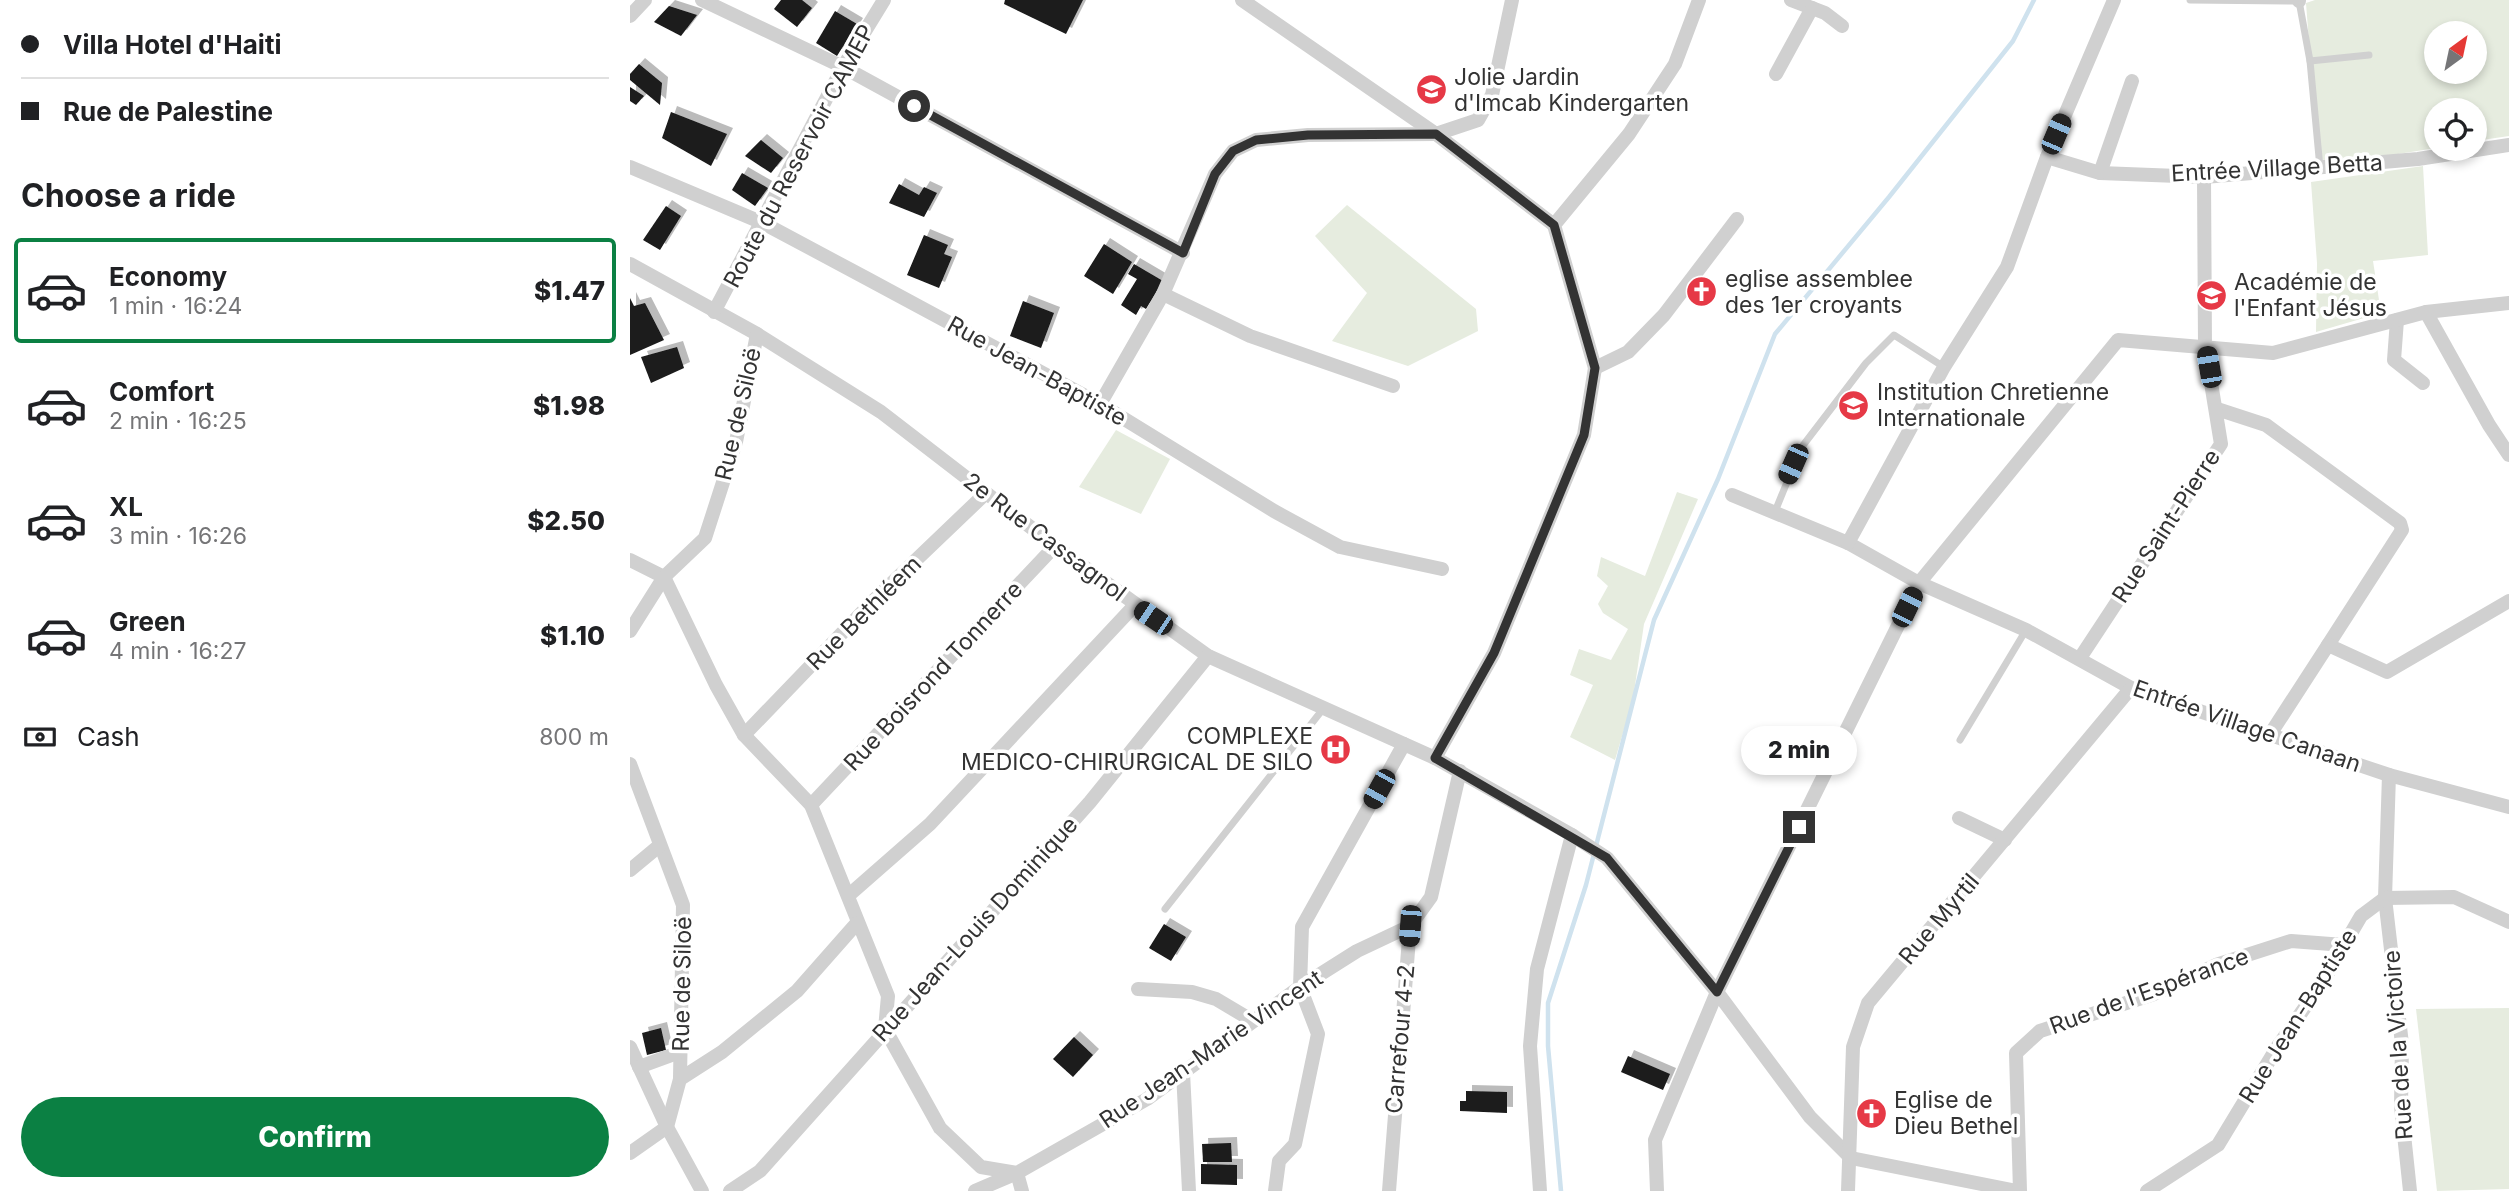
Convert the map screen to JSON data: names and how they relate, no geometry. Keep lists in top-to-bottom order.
{
  "streets": {
    "street": [
      "Route du Reservoir CAMEP",
      "Entrée Village Betta",
      "Rue Jean-Baptiste",
      "Rue de Siloë",
      "Rue Saint-Pierre",
      "2e Rue Cassagnol",
      "Rue Bethléem",
      "Rue Boisrond Tonnerre",
      "Entrée Village Canaan",
      "Rue Myrtil",
      "Rue Jean-Louis Dominique",
      "Rue de l'Espérance",
      "Carrefour 4-2",
      "Rue de la Victoire",
      "Rue Jean-Marie Vincent"
    ]
  },
  "crossings": [
    ["Route du Reservoir CAMEP", "Rue Jean-Baptiste"],
    ["Route du Reservoir CAMEP", "2e Rue Cassagnol"],
    ["Entrée Village Betta", "Rue Saint-Pierre"],
    ["Rue Jean-Baptiste", "Rue de l'Espérance"],
    ["Rue Jean-Baptiste", "Rue de la Victoire"],
    ["Rue de Siloë", "2e Rue Cassagnol"],
    ["Rue Saint-Pierre", "Entrée Village Canaan"],
    ["2e Rue Cassagnol", "Rue Bethléem"],
    ["2e Rue Cassagnol", "Rue Boisrond Tonnerre"],
    ["2e Rue Cassagnol", "Rue Jean-Louis Dominique"],
    ["Entrée Village Canaan", "Rue Myrtil"],
    ["Entrée Village Canaan", "Rue de la Victoire"],
    ["Carrefour 4-2", "Rue Jean-Marie Vincent"]
  ],
  "places": {
    "school or university": ["Jolie Jardin d'Imcab Kindergarten", "Académie de l'Enfant Jésus", "Institution Chretienne Internationale"],
    "church": ["eglise assemblee des 1er croyants", "Eglise de Dieu Bethel"],
    "hospital": ["COMPLEXE MEDICO-CHIRURGICAL DE SILO"]
  },
  "north": "top right",
  "page": {
    "banner": ["Villa Hotel d'Haiti", "Rue de Palestine"],
    "heading": "Choose a ride",
    "list": [
      {
        "name": "Economy",
        "note": "1 min · 16:24",
        "value": "$1.47"
      },
      {
        "name": "Comfort",
        "note": "2 min · 16:25",
        "value": "$1.98"
      },
      {
        "name": "XL",
        "note": "3 min · 16:26",
        "value": "$2.50"
      },
      {
        "name": "Green",
        "note": "4 min · 16:27",
        "value": "$1.10"
      }
    ],
    "pay": ["Cash", "800 m"],
    "bubble": "2 min",
    "buttons": "Confirm"
  }
}
